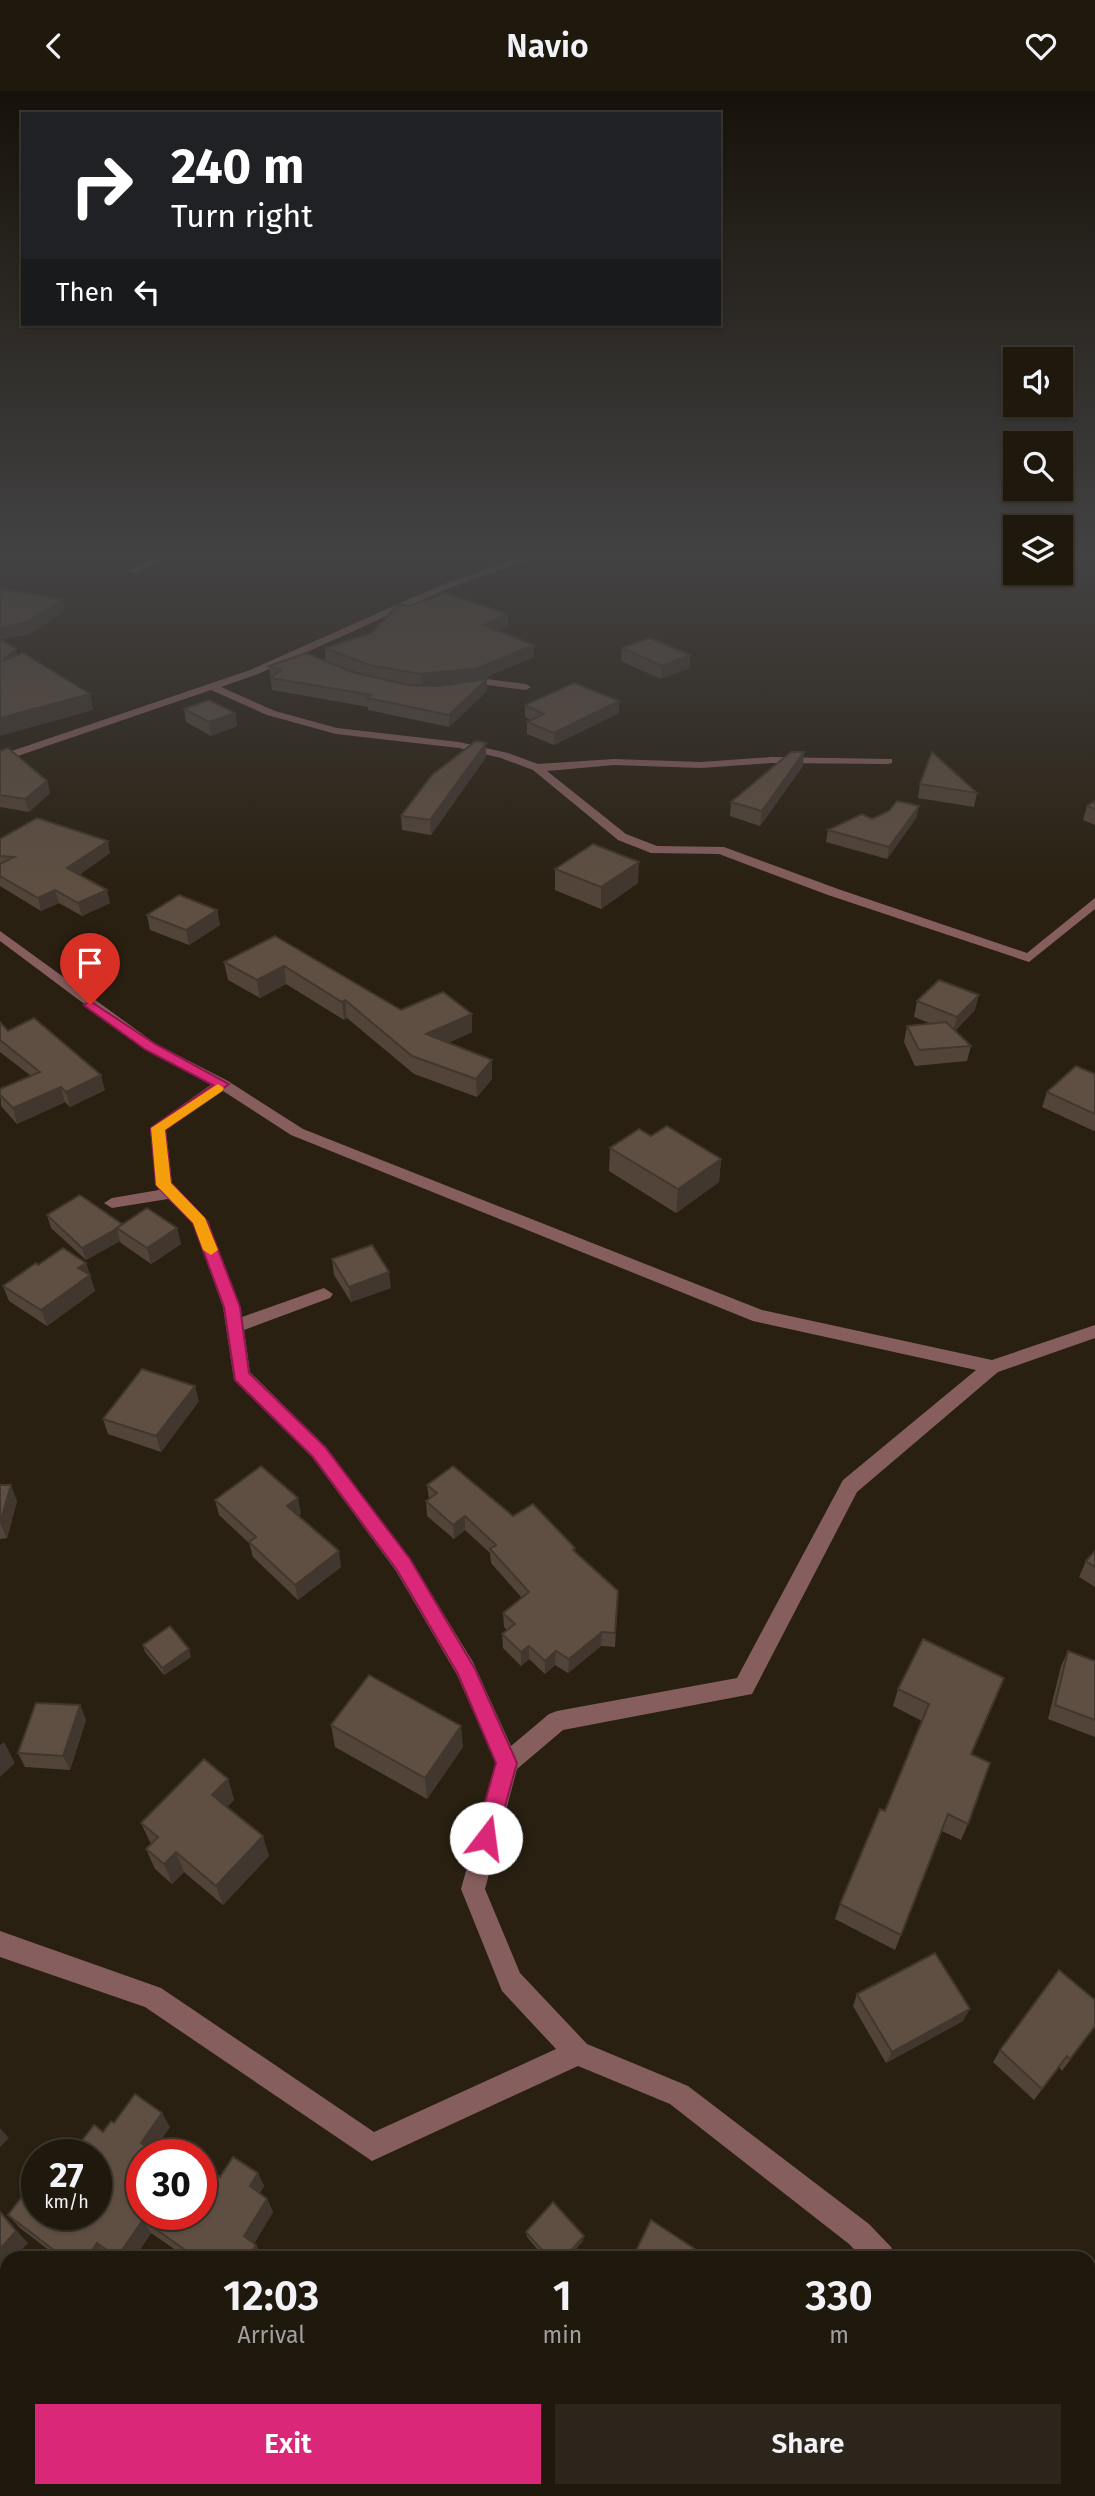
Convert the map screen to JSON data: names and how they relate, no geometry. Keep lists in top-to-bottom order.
{
  "page": {
    "header": "Navio",
    "turn": ["240 m", "Turn right"],
    "then": "Then",
    "speed": "27 km/h",
    "limit": "30",
    "eta": [
      "12:03",
      "Arrival",
      "1",
      "min",
      "330",
      "m"
    ],
    "buttons": ["Exit", "Share"]
  }
}
